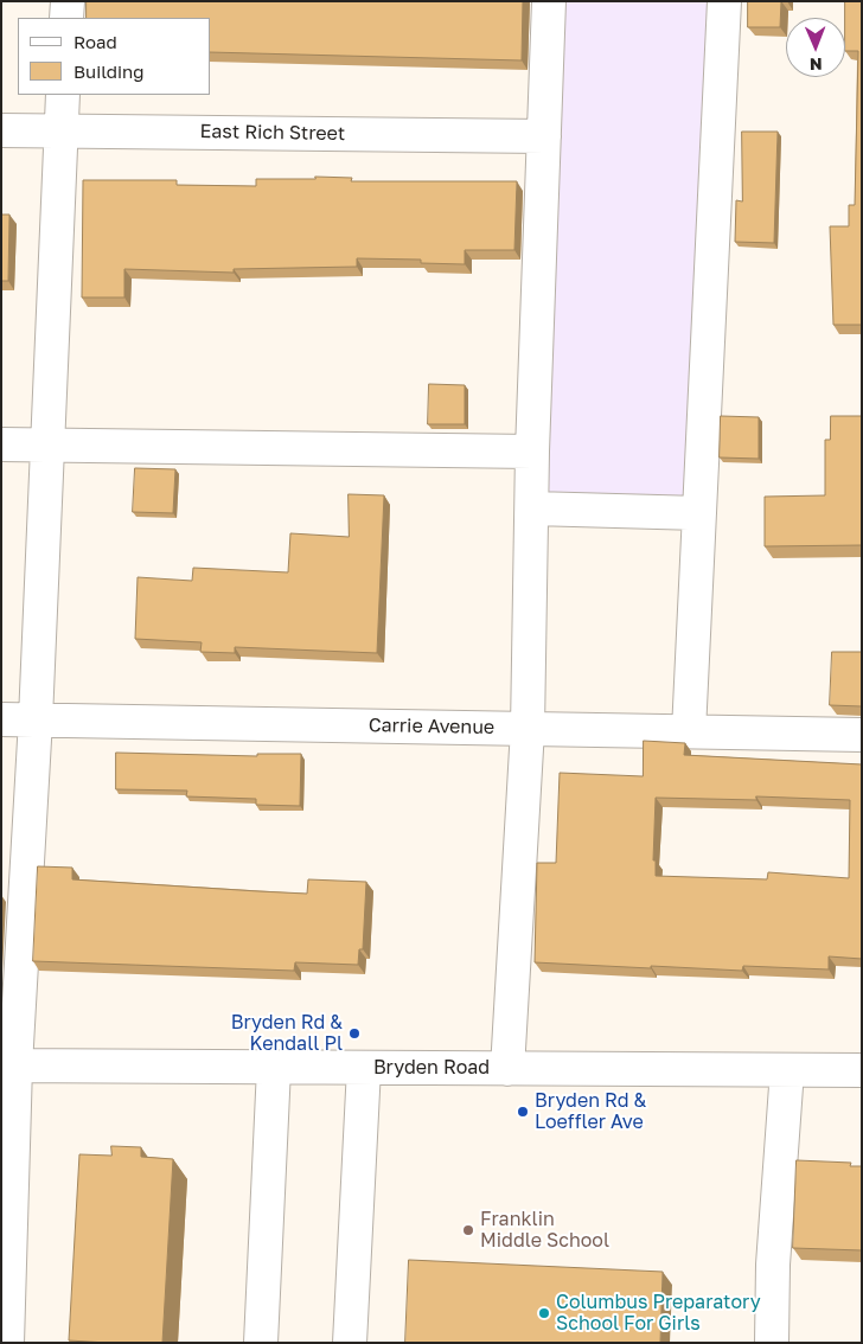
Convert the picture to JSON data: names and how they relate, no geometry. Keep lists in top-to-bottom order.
{
  "streets": {
    "street": ["East Rich Street", "Carrie Avenue", "Bryden Road"]
  },
  "places": [
    "Bryden Rd & Kendall Pl",
    "Bryden Rd & Loeffler Ave",
    "Franklin Middle School",
    "Columbus Preparatory School For Girls"
  ],
  "legend": ["Road", "Building"],
  "north": "bottom"
}
